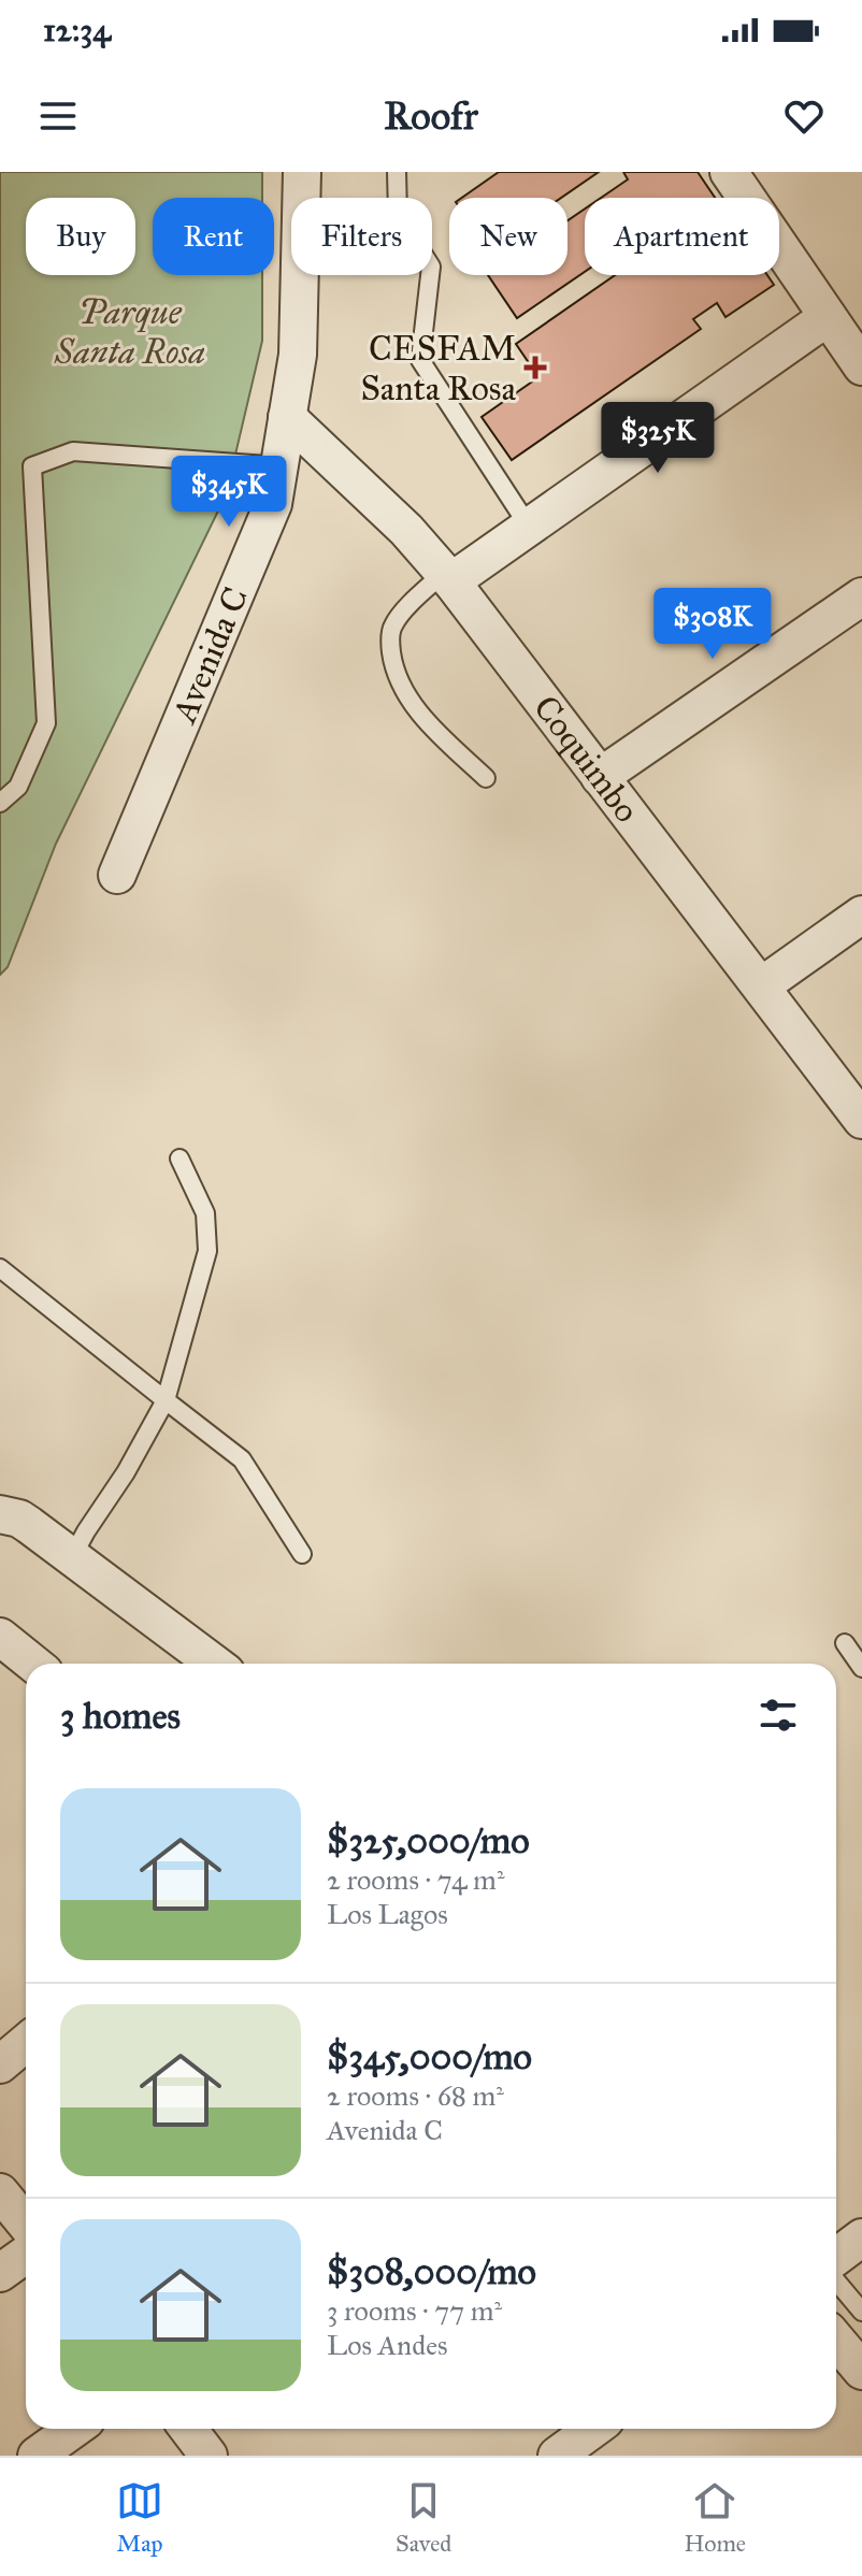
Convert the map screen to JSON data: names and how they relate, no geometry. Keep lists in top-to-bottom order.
{
  "streets": {
    "street": ["Avenida C", "Coquimbo"]
  },
  "crossings": [
    ["Avenida C", "Coquimbo"]
  ],
  "parks": ["Parque Santa Rosa"],
  "places": {
    "health": ["CESFAM Santa Rosa"]
  },
  "page": {
    "status": "12:34",
    "header": "Roofr",
    "chip": [
      "Buy",
      "Rent",
      "Filters",
      "New",
      "Apartment"
    ],
    "price": ["$325K", "$345K", "$308K"],
    "heading": "3 homes",
    "list": [
      {
        "name": "$325,000/mo",
        "note": "2 rooms · 74 m² · Los Lagos"
      },
      {
        "name": "$345,000/mo",
        "note": "2 rooms · 68 m² · Avenida C"
      },
      {
        "name": "$308,000/mo",
        "note": "3 rooms · 77 m² · Los Andes"
      }
    ],
    "tabs": ["Map", "Saved", "Home"]
  }
}
